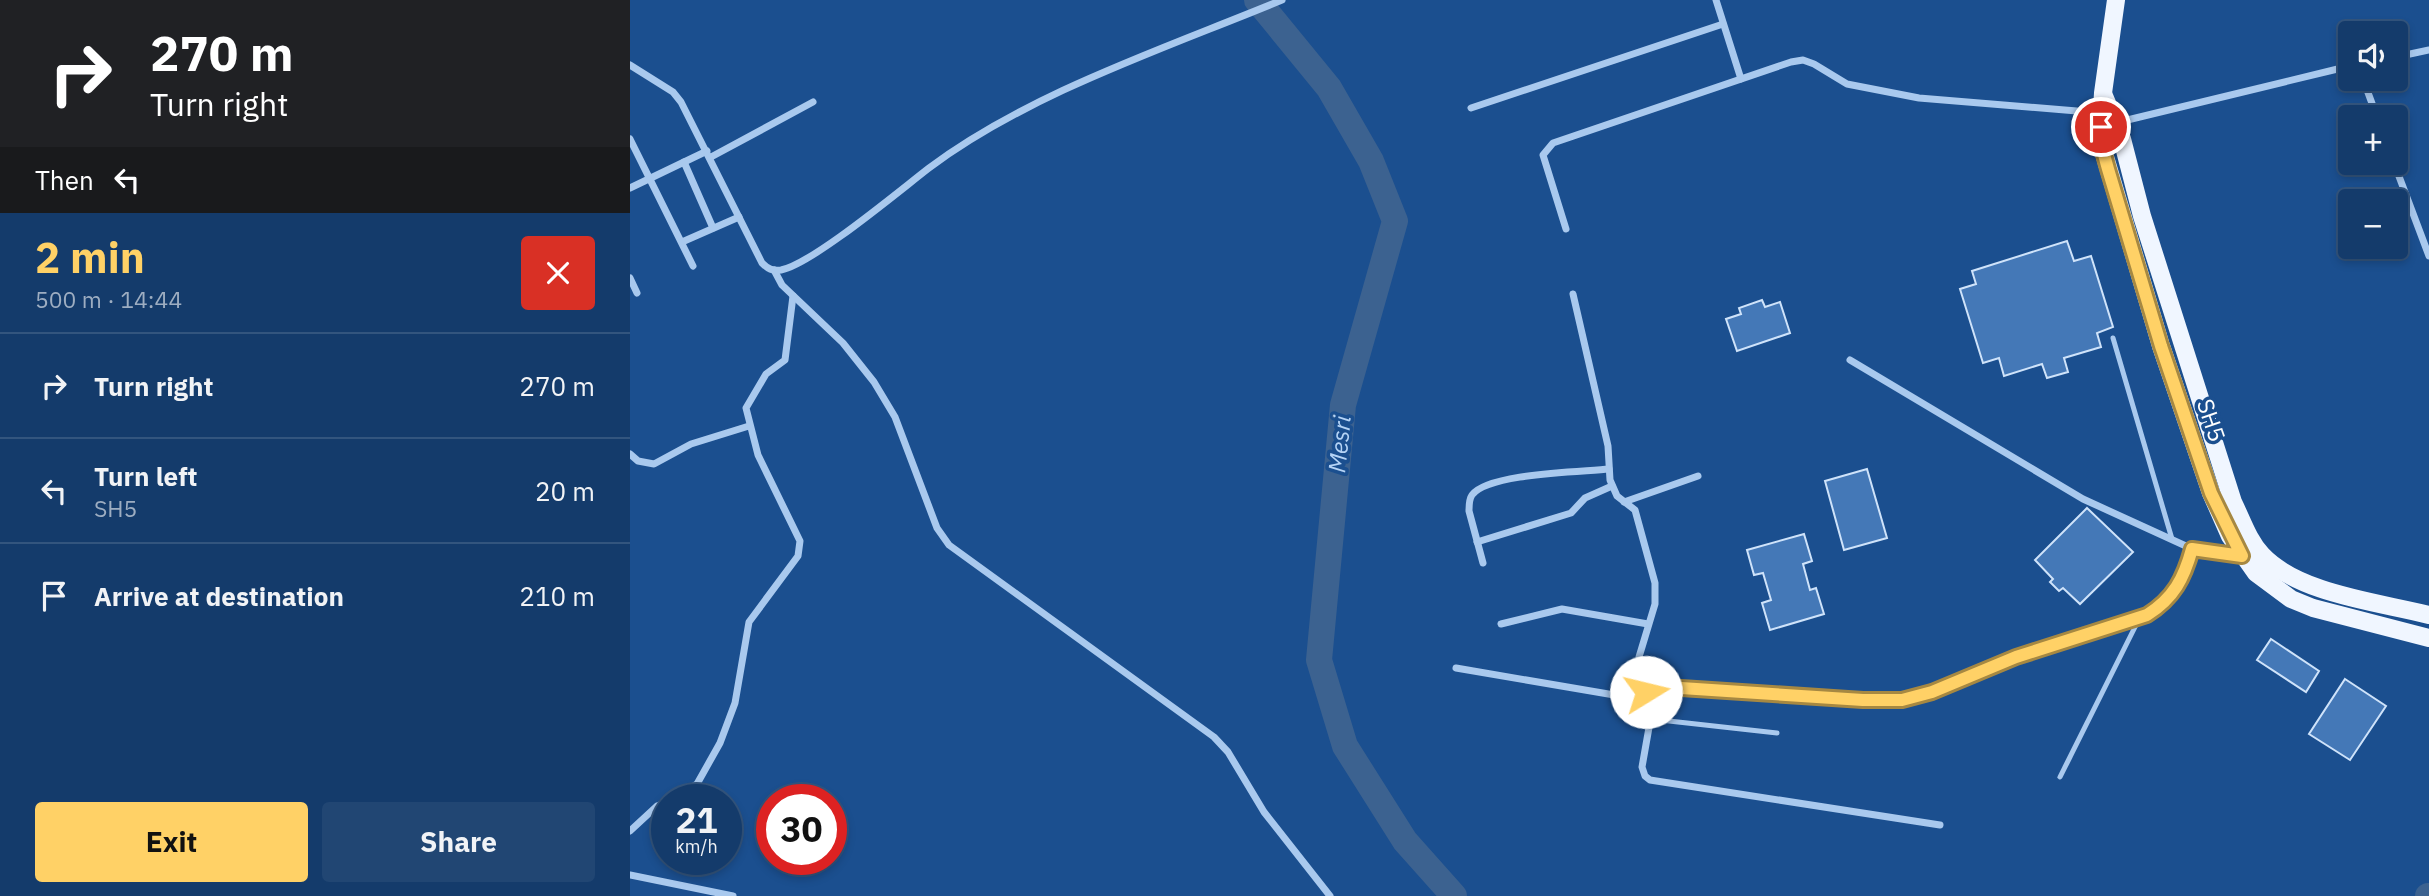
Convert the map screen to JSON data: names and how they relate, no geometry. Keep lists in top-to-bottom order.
{
  "streets": {
    "main road": ["SH5"]
  },
  "water": ["Mesri"],
  "page": {
    "turn": ["270 m", "Turn right"],
    "map_buttons": ["+", "−"],
    "then": "Then",
    "heading": ["2 min", "500 m · 14:44"],
    "list": [
      {
        "name": "Turn right",
        "value": "270 m"
      },
      {
        "name": "Turn left",
        "note": "SH5",
        "value": "20 m"
      },
      {
        "name": "Arrive at destination",
        "value": "210 m"
      }
    ],
    "speed": "21 km/h",
    "limit": "30",
    "buttons": ["Exit", "Share"]
  }
}
